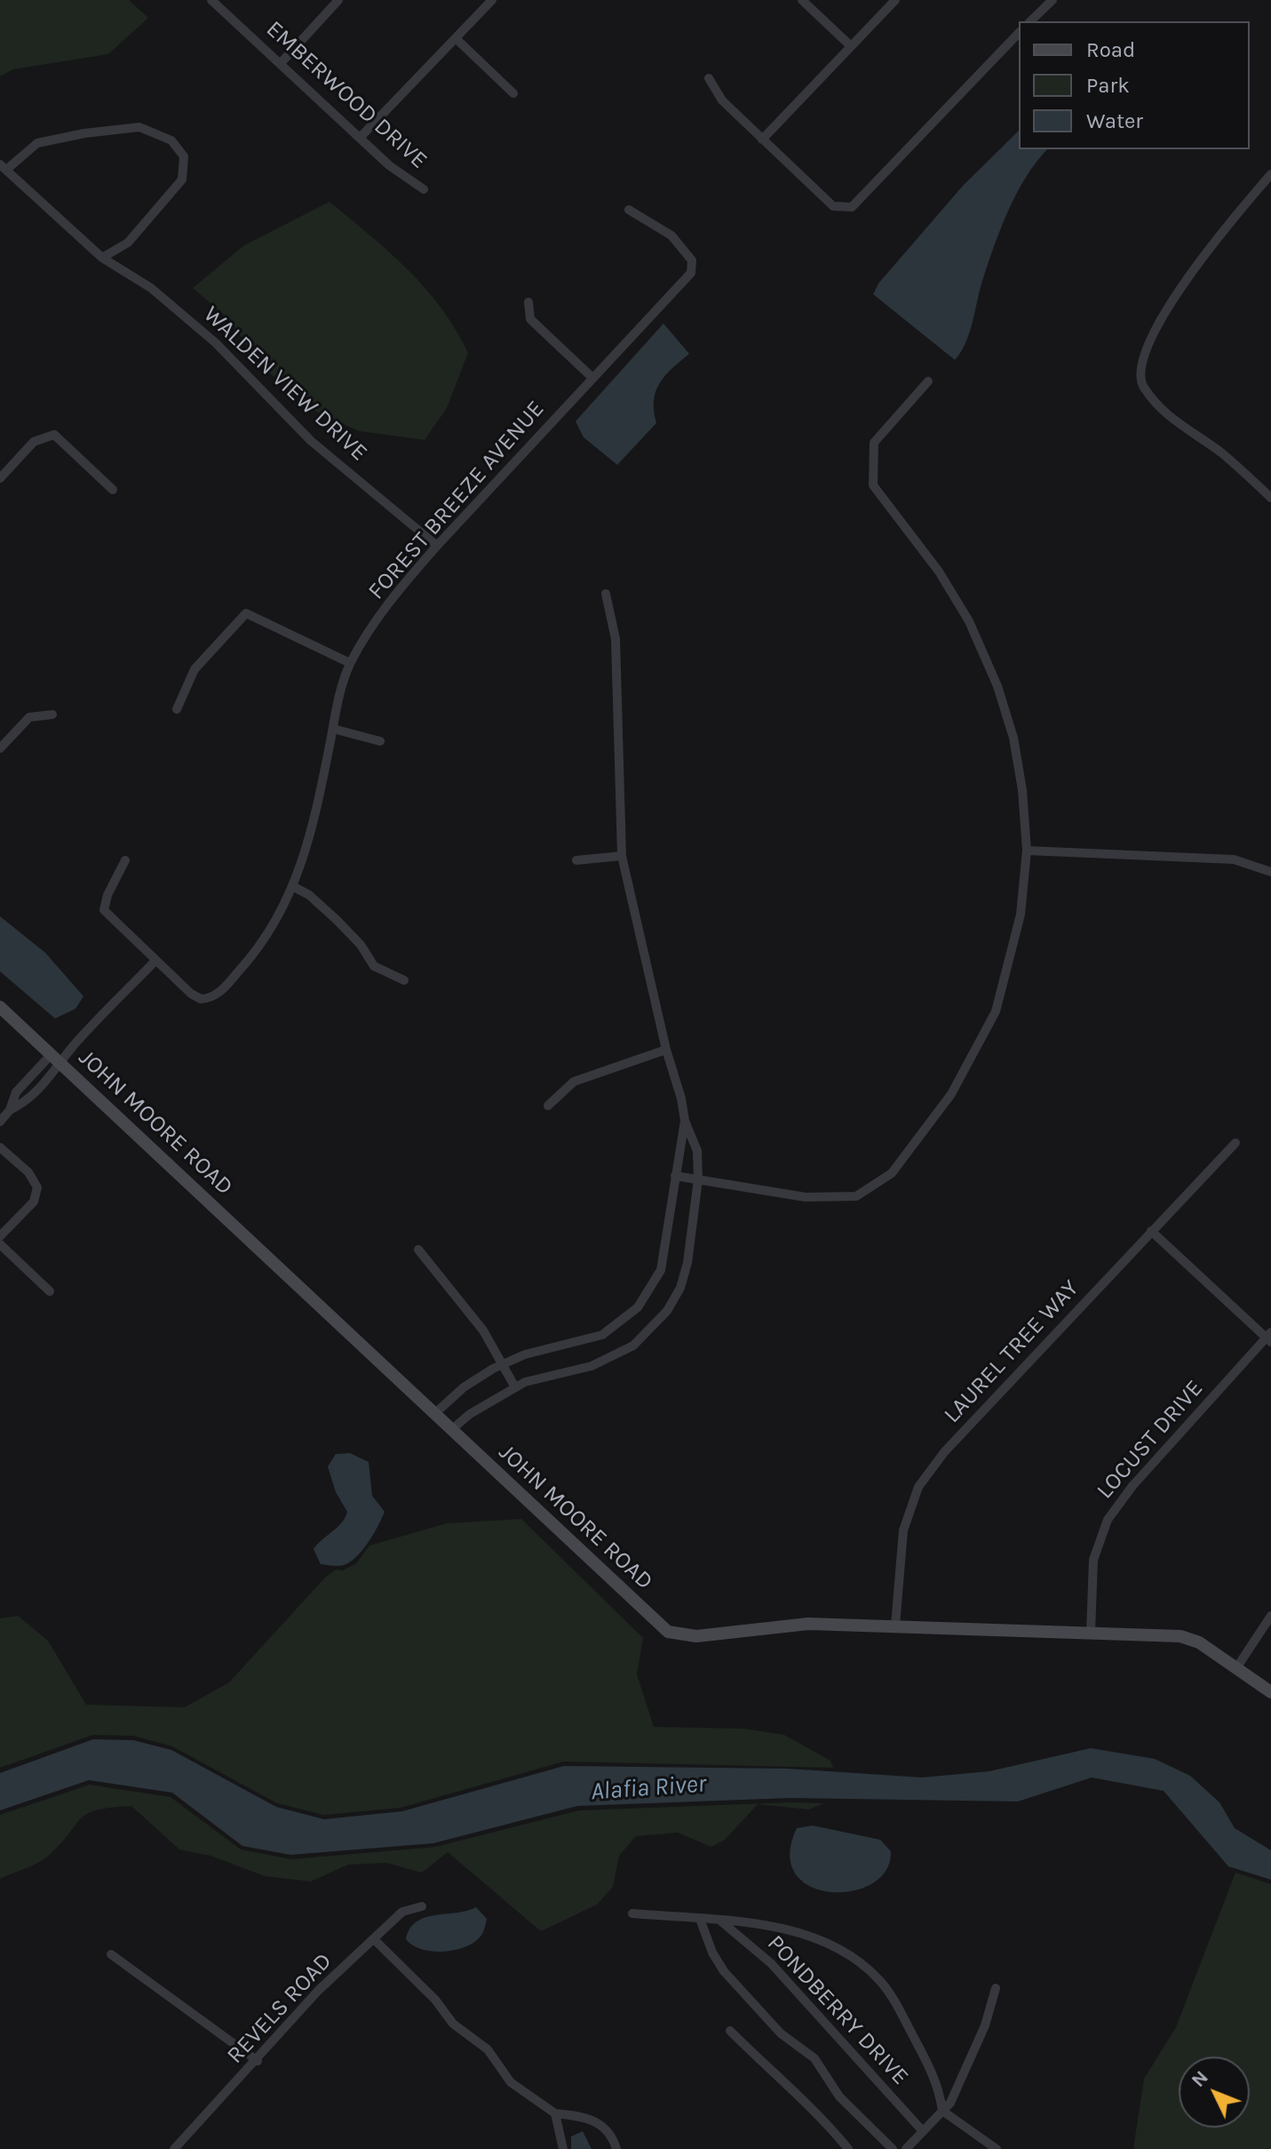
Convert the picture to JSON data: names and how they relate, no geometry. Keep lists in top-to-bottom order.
{
  "streets": {
    "street": [
      "EMBERWOOD DRIVE",
      "WALDEN VIEW DRIVE",
      "FOREST BREEZE AVENUE",
      "JOHN MOORE ROAD",
      "LAUREL TREE WAY",
      "LOCUST DRIVE",
      "REVELS ROAD",
      "PONDBERRY DRIVE"
    ]
  },
  "crossings": [
    ["WALDEN VIEW DRIVE", "FOREST BREEZE AVENUE"],
    ["JOHN MOORE ROAD", "LAUREL TREE WAY"],
    ["JOHN MOORE ROAD", "LOCUST DRIVE"]
  ],
  "water": ["Alafia River"],
  "legend": ["Road", "Park", "Water"],
  "north": "top left"
}
